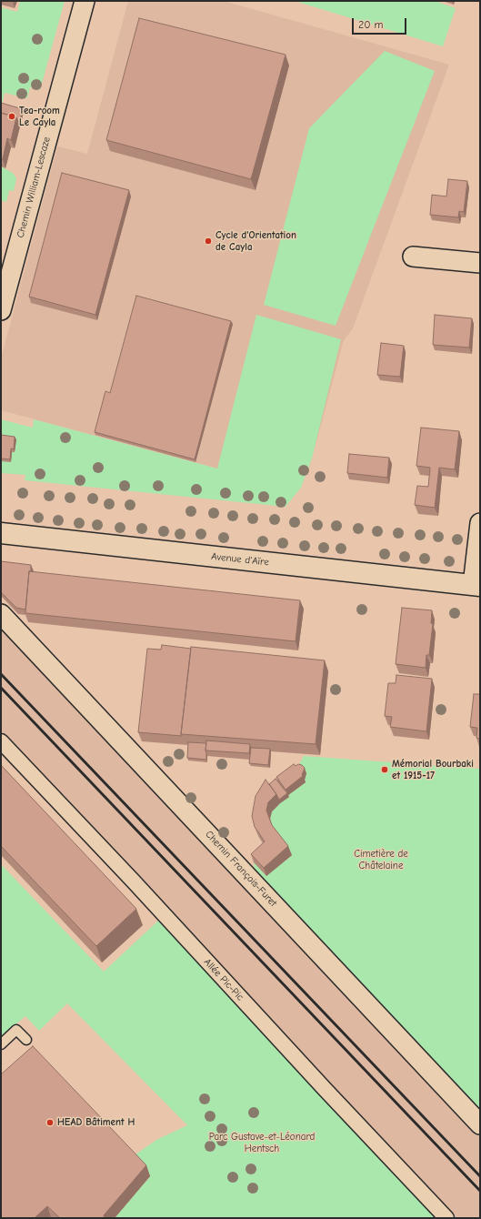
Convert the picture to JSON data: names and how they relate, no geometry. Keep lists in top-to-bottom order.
{
  "streets": {
    "main road": ["Avenue d'Aïre"],
    "street": ["Chemin William-Lescaze", "Chemin François-Furet", "Allée Pic-Pic"]
  },
  "parks": ["Cimetière de Châtelaine", "Parc Gustave-et-Léonard Hentsch"],
  "places": [
    "Tea-room Le Cayla",
    "Cycle d'Orientation de Cayla",
    "Mémorial Bourbaki et 1915-17",
    "HEAD Bâtiment H"
  ],
  "scale_bar": "20 m"
}
